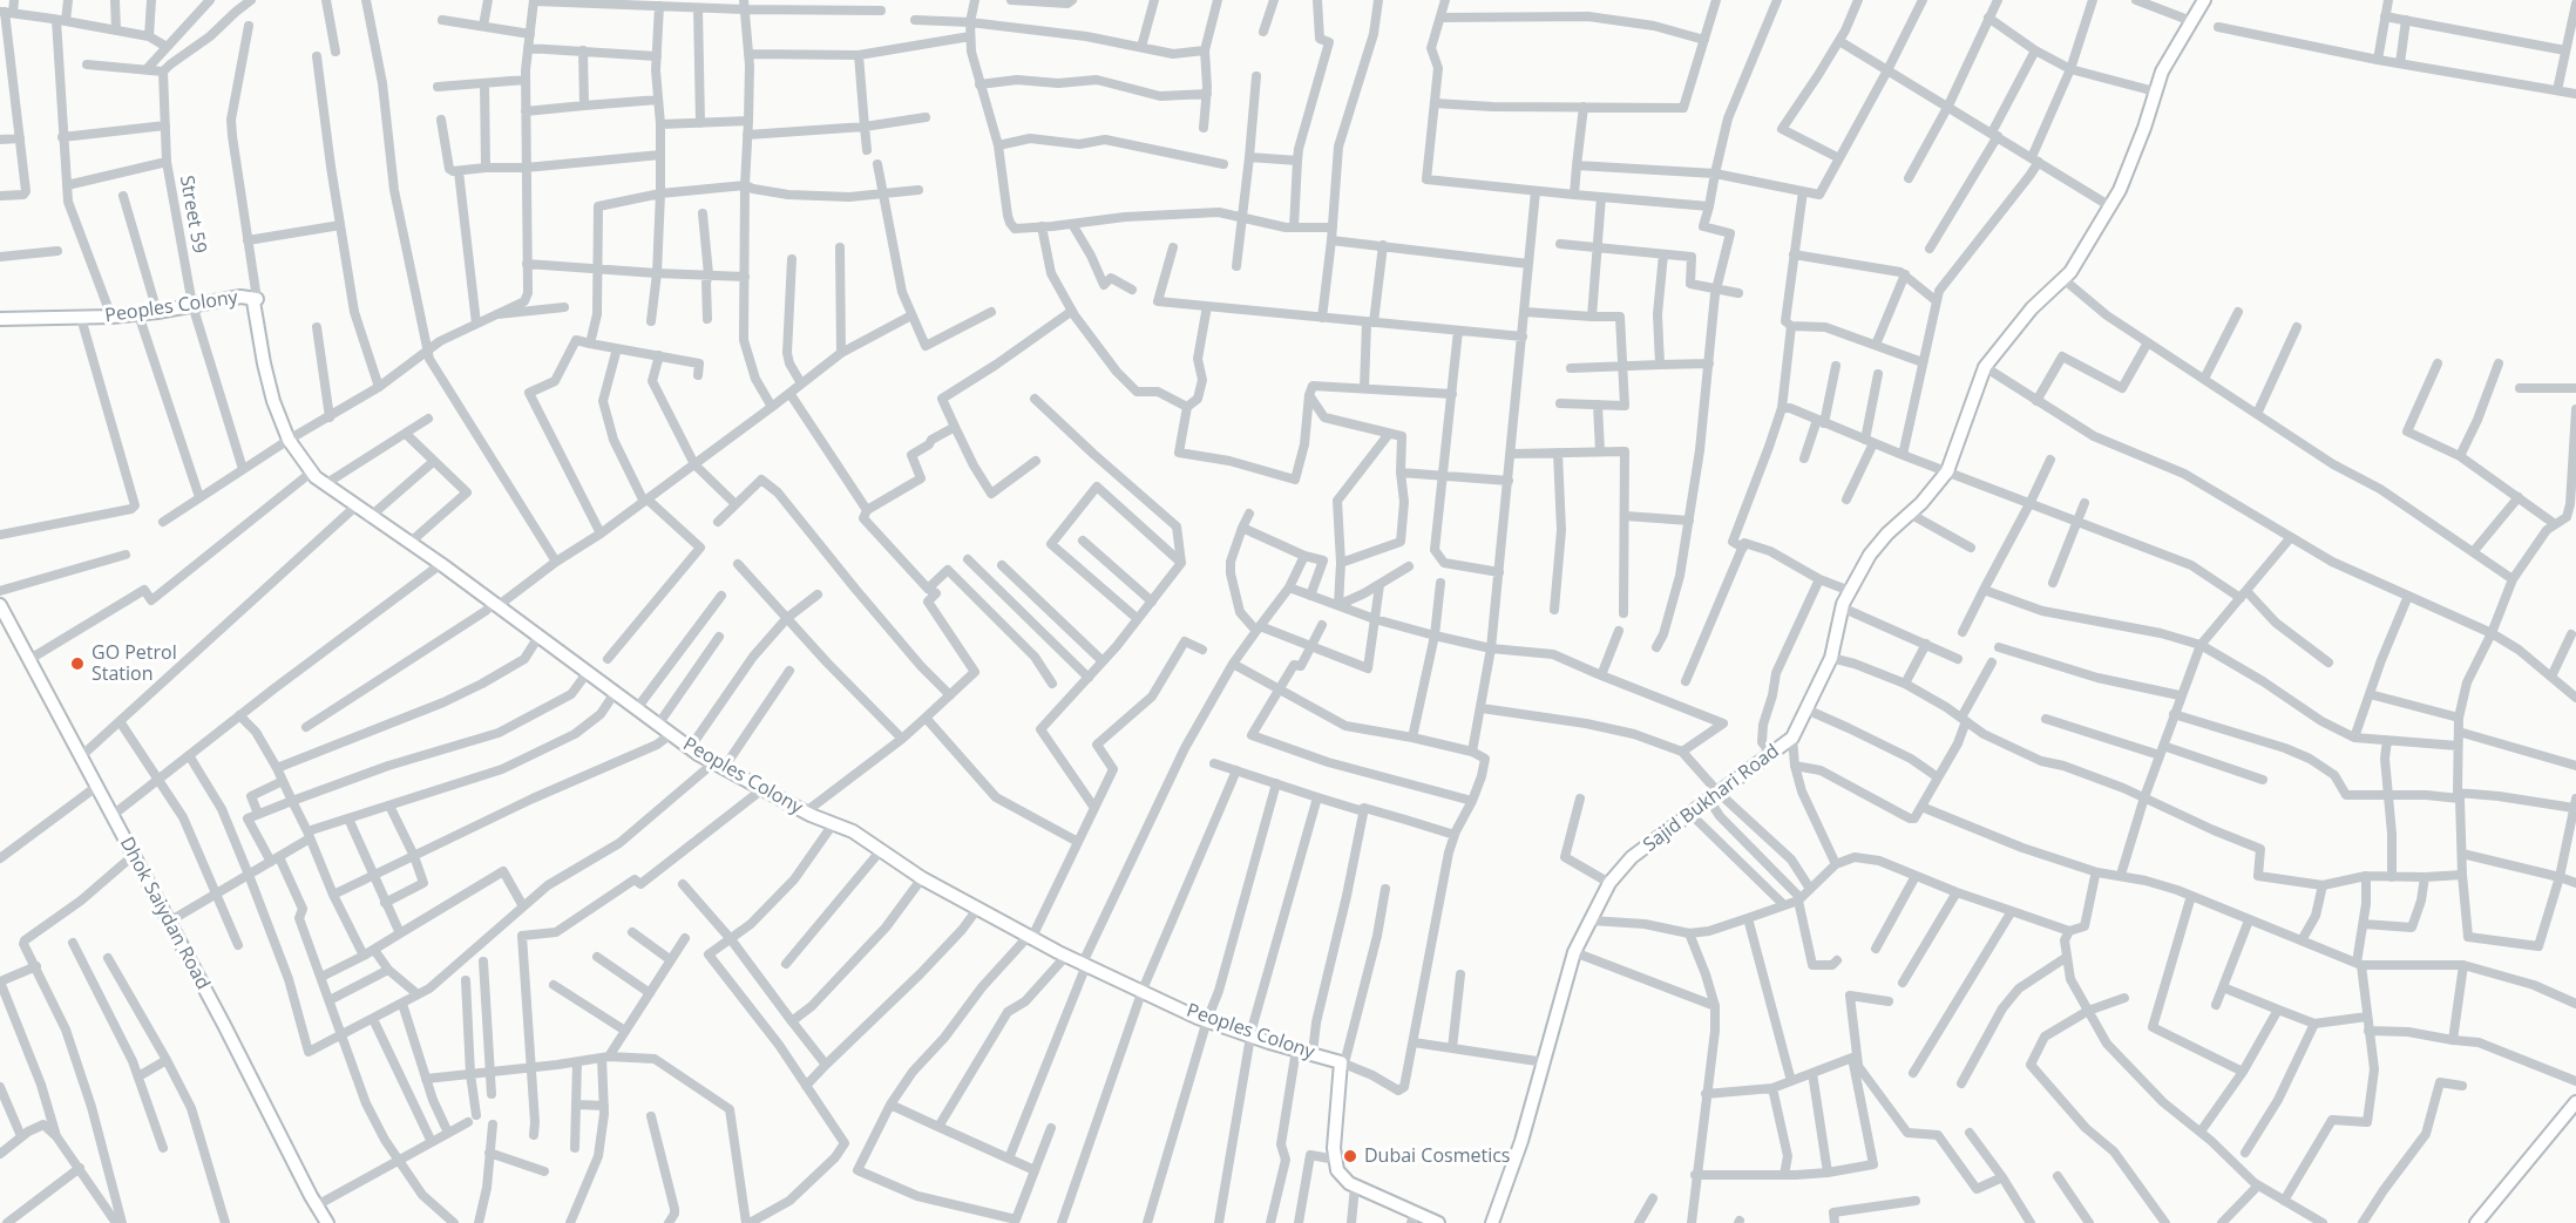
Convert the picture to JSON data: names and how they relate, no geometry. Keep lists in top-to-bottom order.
{
  "streets": {
    "street": [
      "Street 59",
      "Peoples Colony",
      "Sajid Bukhari Road",
      "Dhok Saiydan Road"
    ]
  },
  "crossings": [
    ["Street 59", "Peoples Colony"]
  ],
  "places": ["GO Petrol Station", "Dubai Cosmetics"]
}
